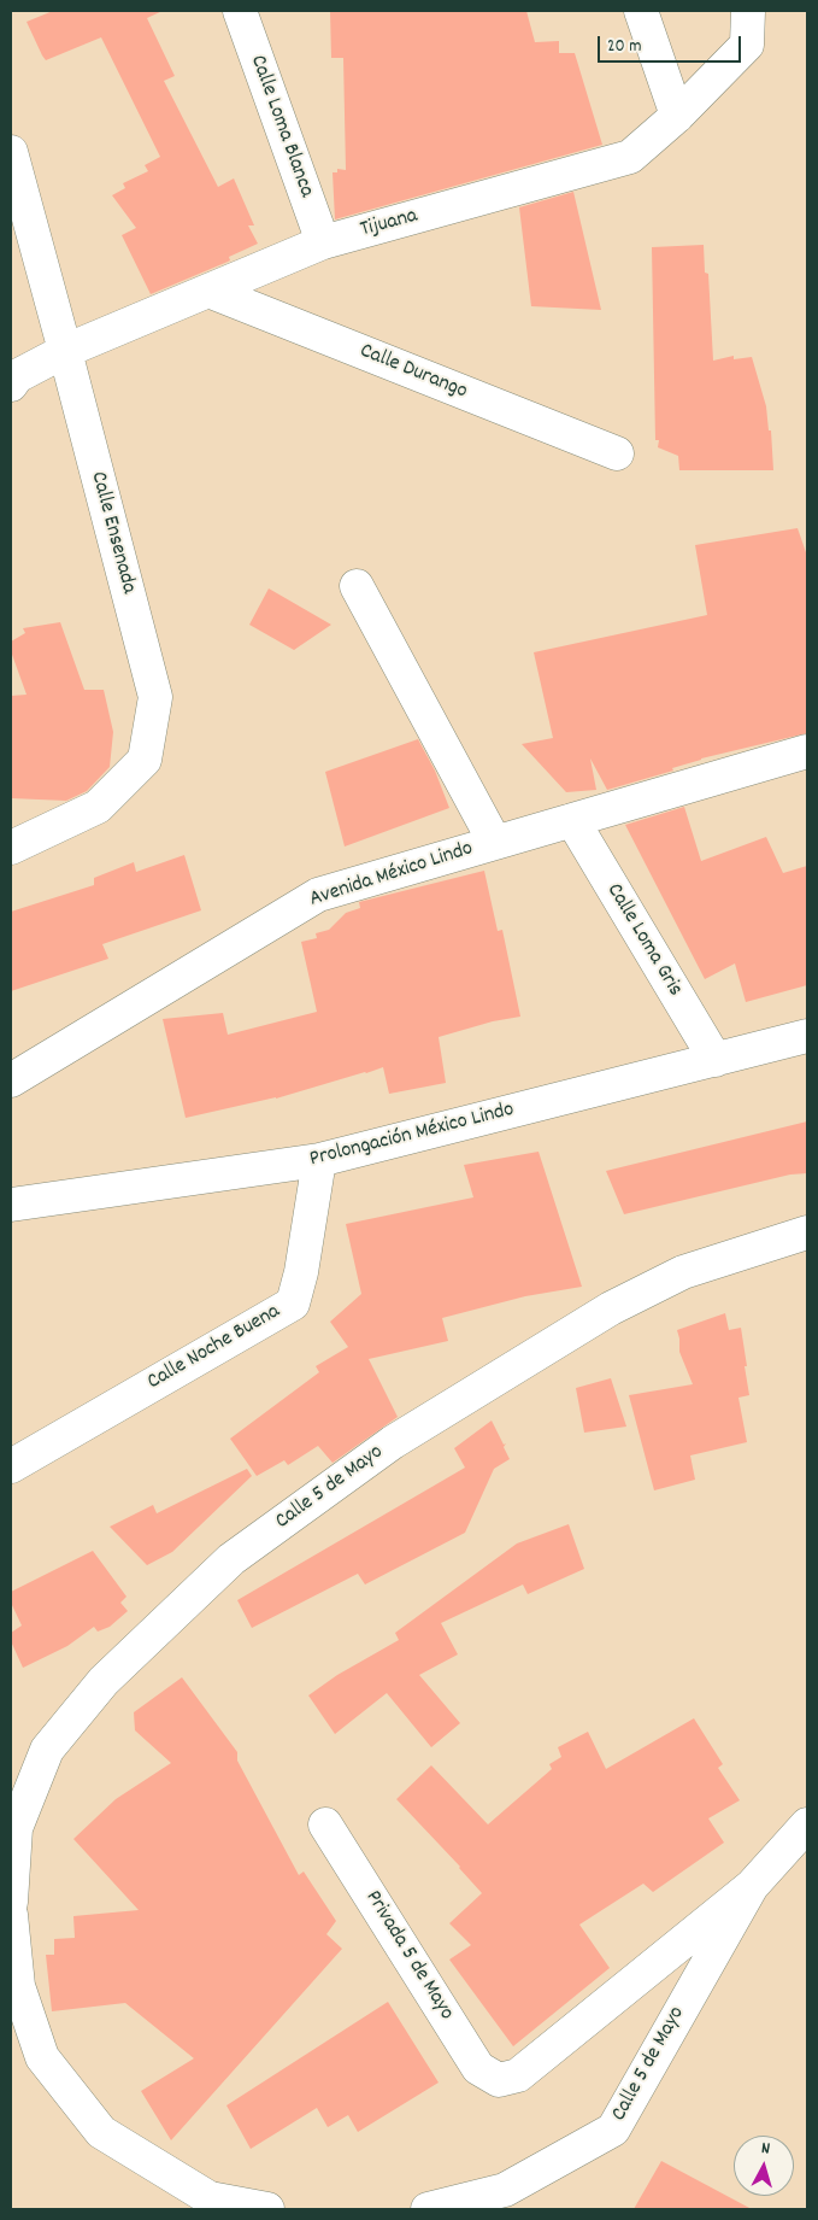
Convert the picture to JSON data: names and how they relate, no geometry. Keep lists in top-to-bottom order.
{
  "streets": {
    "street": [
      "Calle Loma Blanca",
      "Tijuana",
      "Calle Durango",
      "Calle Ensenada",
      "Avenida México Lindo",
      "Calle Loma Gris",
      "Prolongación México Lindo",
      "Calle Noche Buena",
      "Calle 5 de Mayo",
      "Privada 5 de Mayo"
    ]
  },
  "crossings": [
    ["Calle Loma Blanca", "Tijuana"],
    ["Tijuana", "Calle Durango"],
    ["Tijuana", "Calle Ensenada"],
    ["Avenida México Lindo", "Calle Loma Gris"],
    ["Calle Loma Gris", "Prolongación México Lindo"],
    ["Prolongación México Lindo", "Calle Noche Buena"],
    ["Calle 5 de Mayo", "Privada 5 de Mayo"]
  ],
  "scale_bar": "20 m",
  "north": "top"
}
